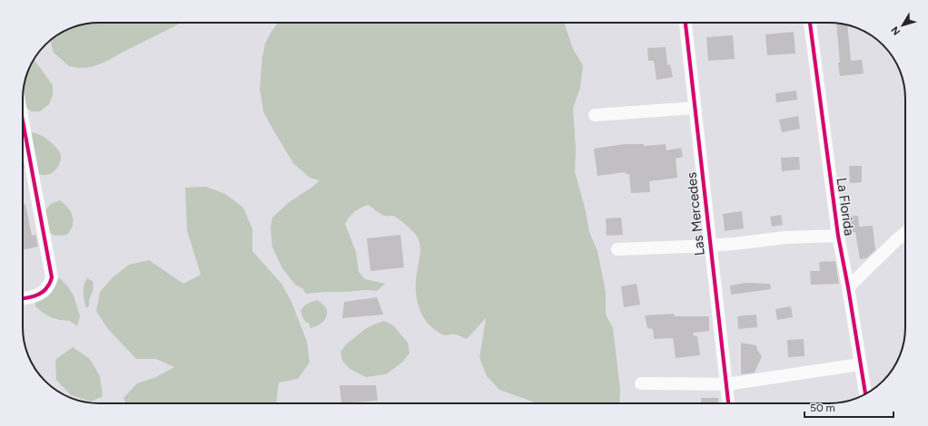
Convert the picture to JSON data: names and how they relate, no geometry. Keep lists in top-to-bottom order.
{
  "streets": {
    "street": ["La Florida", "Las Mercedes"]
  },
  "scale_bar": "50 m",
  "north": "bottom left"
}
